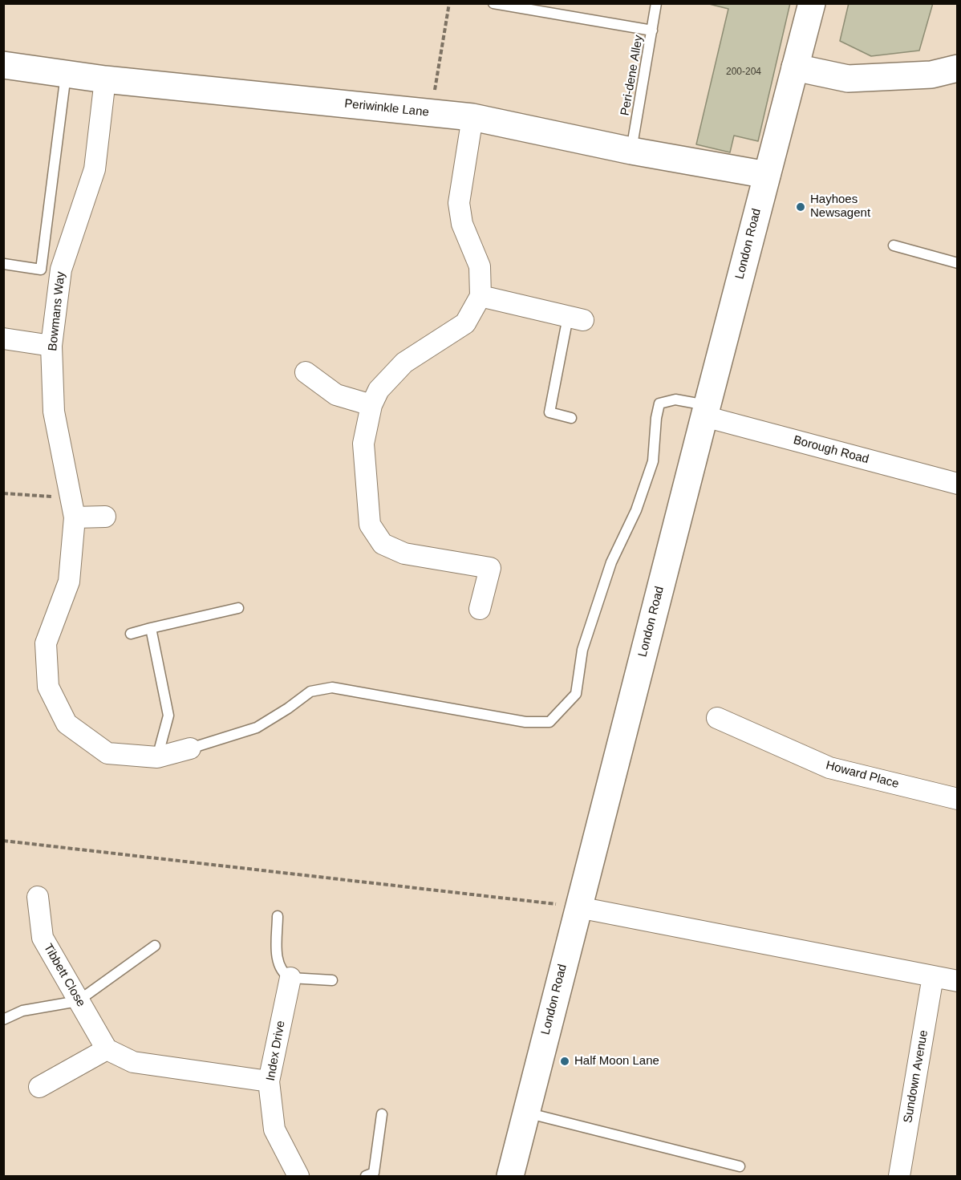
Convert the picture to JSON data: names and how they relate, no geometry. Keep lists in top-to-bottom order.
{
  "streets": {
    "main road": ["Periwinkle Lane", "London Road"],
    "street": [
      "Bowmans Way",
      "Borough Road",
      "Howard Place",
      "Tibbett Close",
      "Index Drive",
      "Sundown Avenue"
    ],
    "lane": ["Peri-dene Alley"]
  },
  "crossings": [
    ["Peri-dene Alley", "Periwinkle Lane"],
    ["Periwinkle Lane", "London Road"],
    ["Periwinkle Lane", "Bowmans Way"],
    ["London Road", "Borough Road"]
  ],
  "places": ["Hayhoes Newsagent", "Half Moon Lane"],
  "house_numbers": ["200-204"]
}
